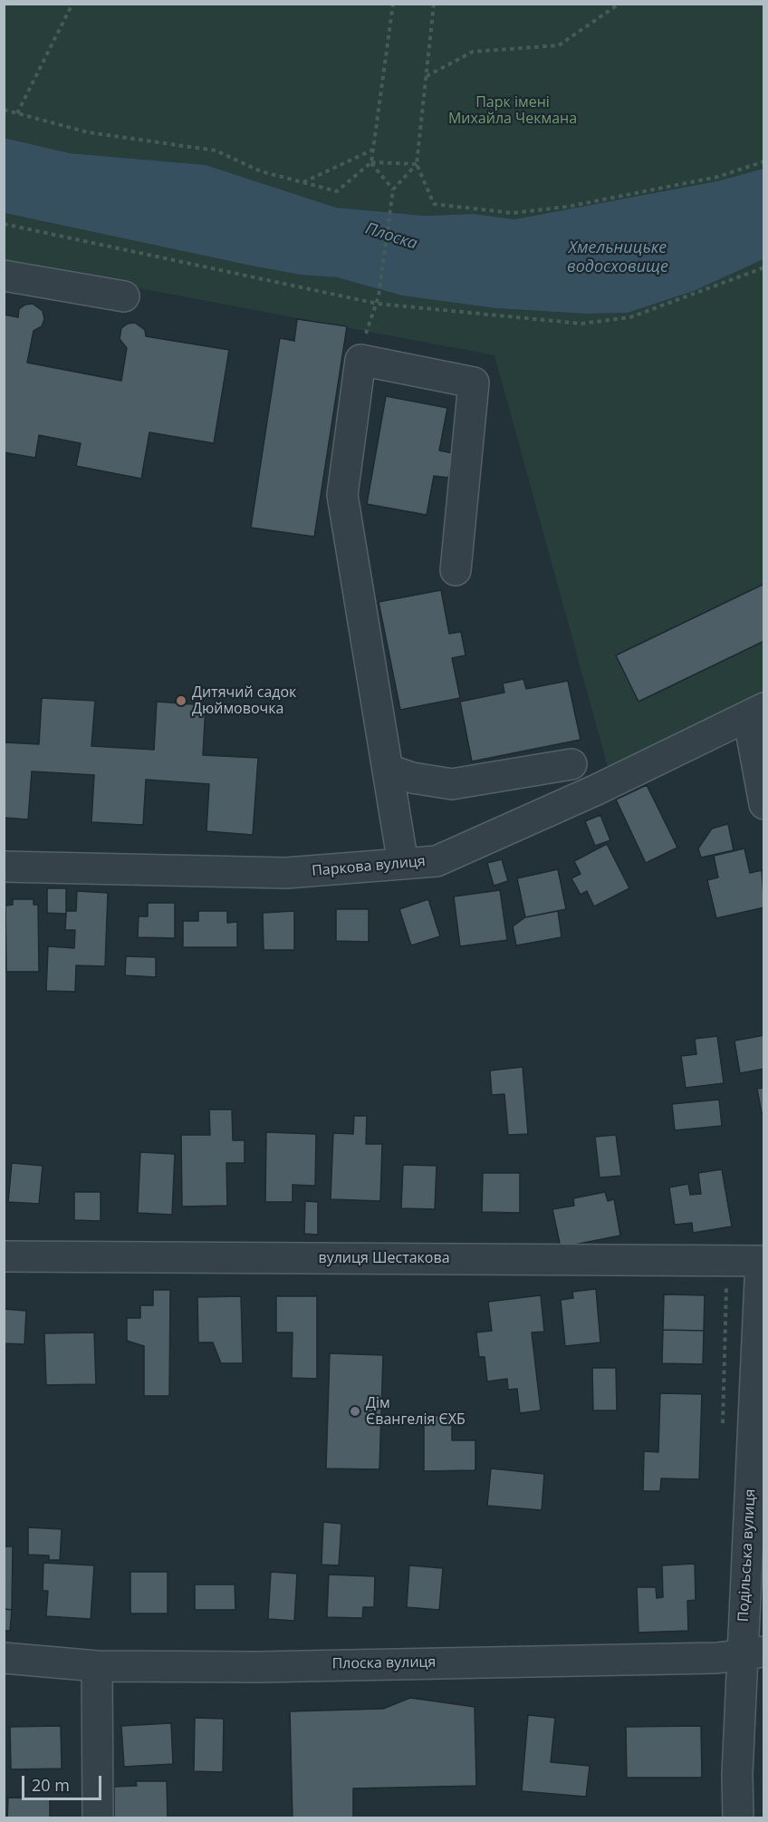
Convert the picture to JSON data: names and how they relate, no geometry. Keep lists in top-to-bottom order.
{
  "streets": {
    "street": [
      "Паркова вулиця",
      "вулиця Шестакова",
      "Подільська вулиця",
      "Плоска вулиця"
    ]
  },
  "crossings": [
    ["вулиця Шестакова", "Подільська вулиця"],
    ["Подільська вулиця", "Плоска вулиця"]
  ],
  "water": ["Плоска", "Хмельницьке водосховище"],
  "parks": ["Парк імені Михайла Чекмана"],
  "places": ["Дитячий садок Дюймовочка", "Дім Євангелія ЄХБ"],
  "scale_bar": "20 m"
}
